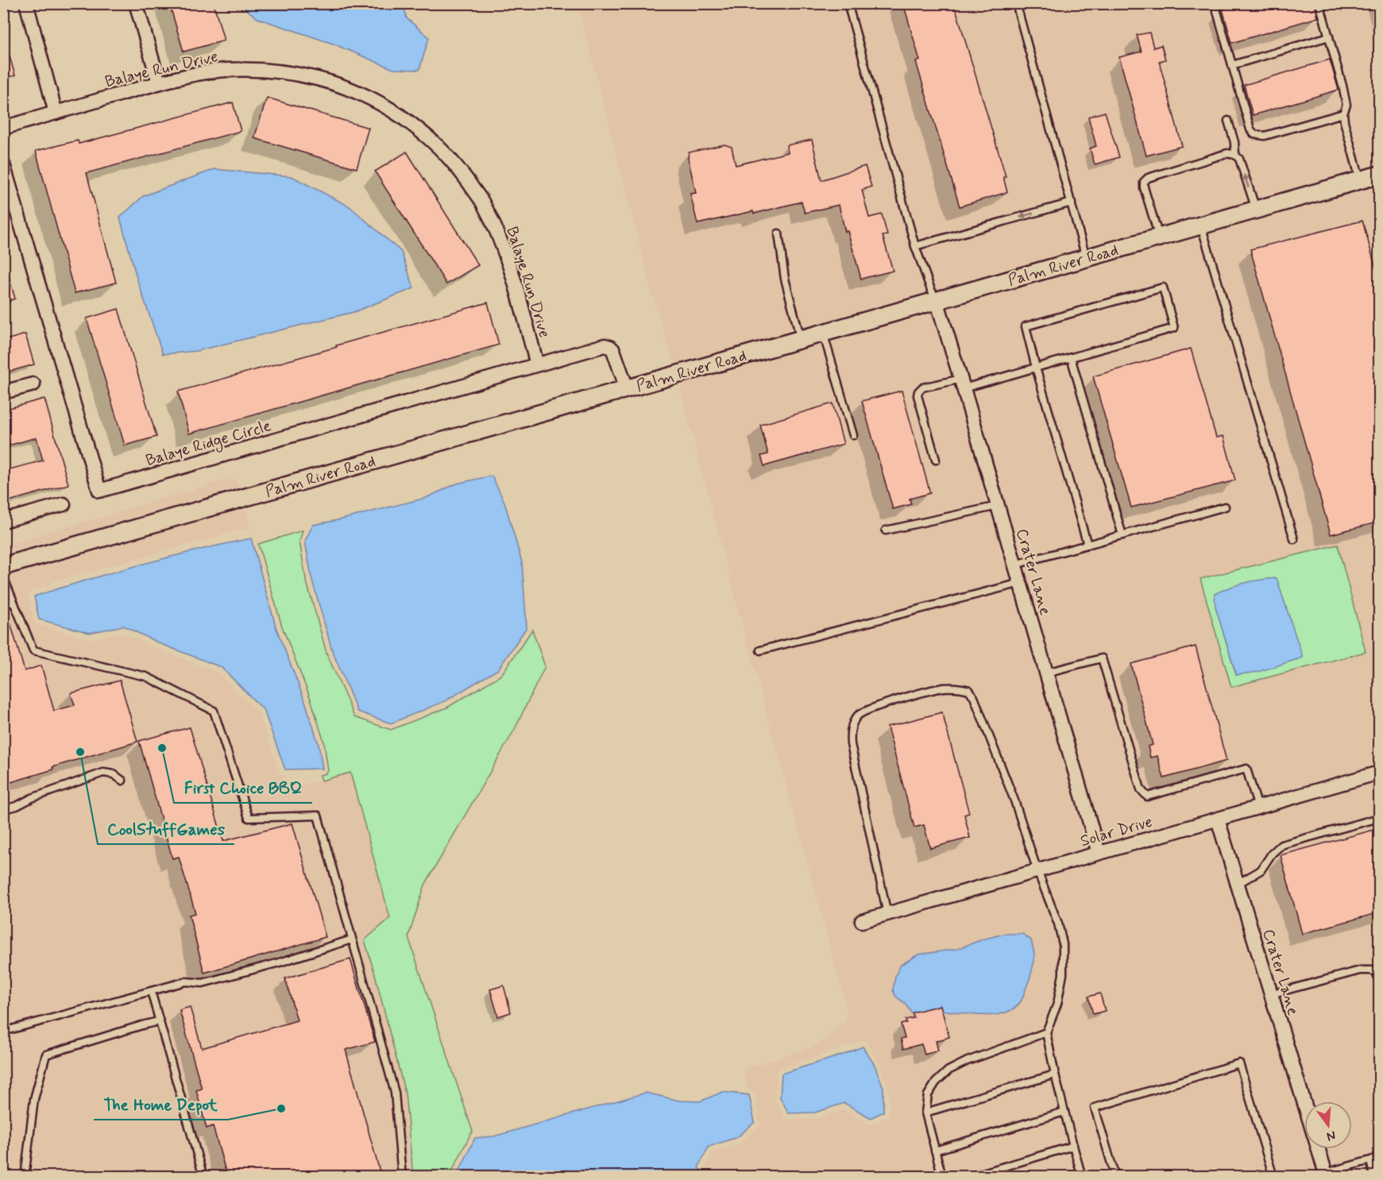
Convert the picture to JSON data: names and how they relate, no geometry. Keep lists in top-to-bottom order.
{
  "streets": {
    "street": [
      "Balaye Run Drive",
      "Palm River Road",
      "Balaye Ridge Circle",
      "Crater Lane",
      "Solar Drive"
    ]
  },
  "crossings": [
    ["Balaye Run Drive", "Balaye Ridge Circle"],
    ["Palm River Road", "Balaye Ridge Circle"],
    ["Palm River Road", "Crater Lane"],
    ["Crater Lane", "Solar Drive"]
  ],
  "places": ["First Choice BBQ", "CoolStuffGames", "The Home Depot"],
  "north": "bottom"
}
